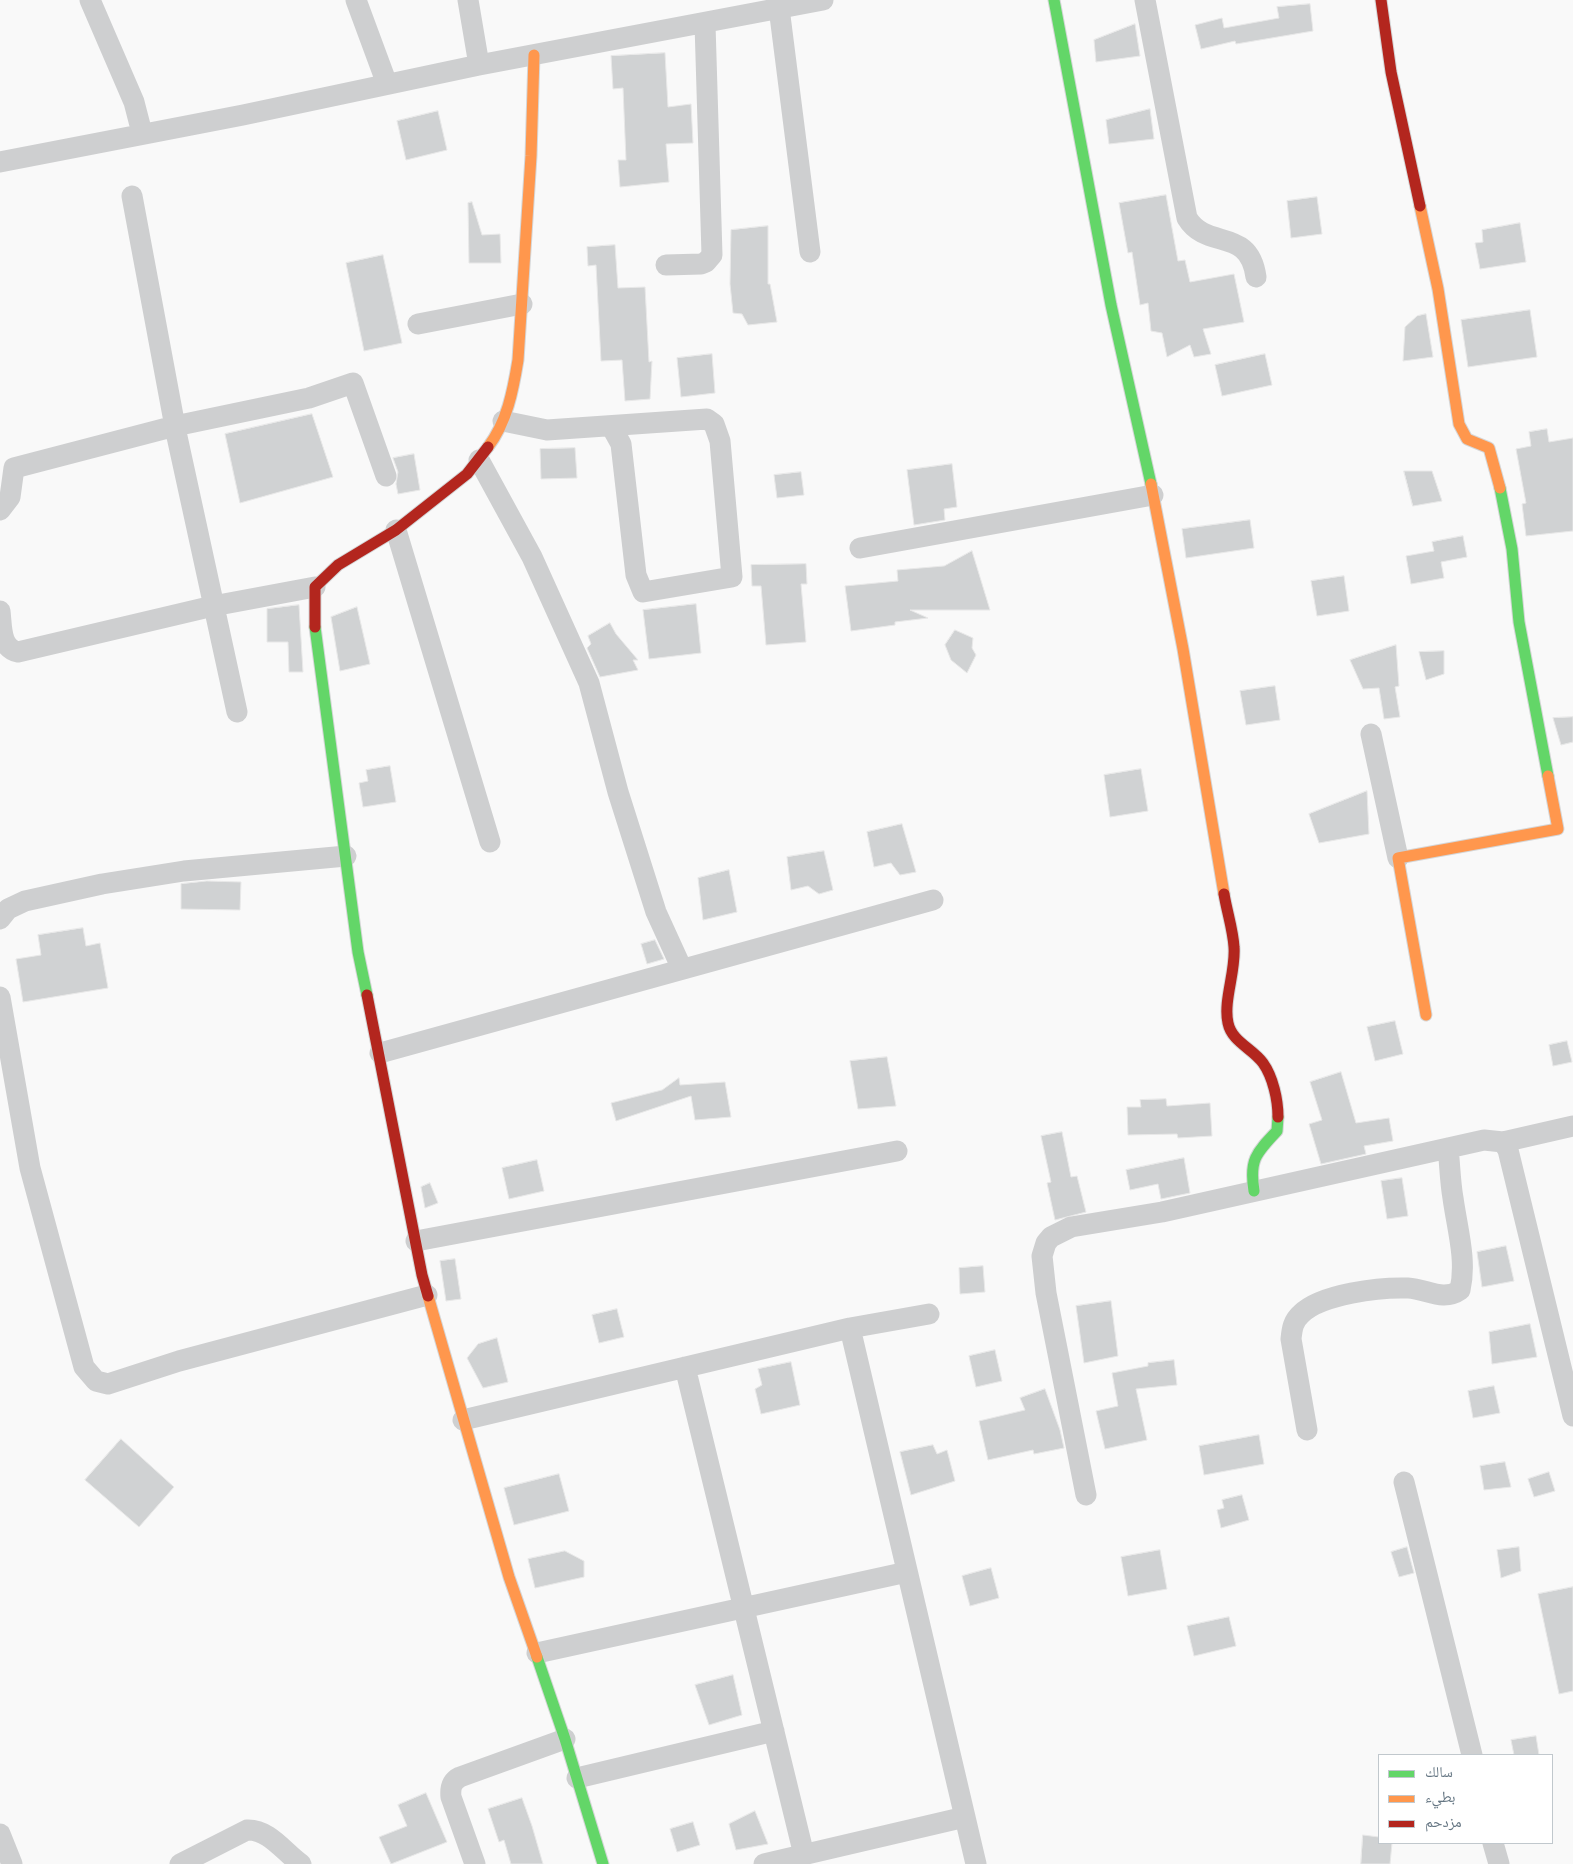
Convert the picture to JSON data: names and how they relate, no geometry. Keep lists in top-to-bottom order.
{
  "legend": ["سالك", "بطيء", "مزدحم"]
}
